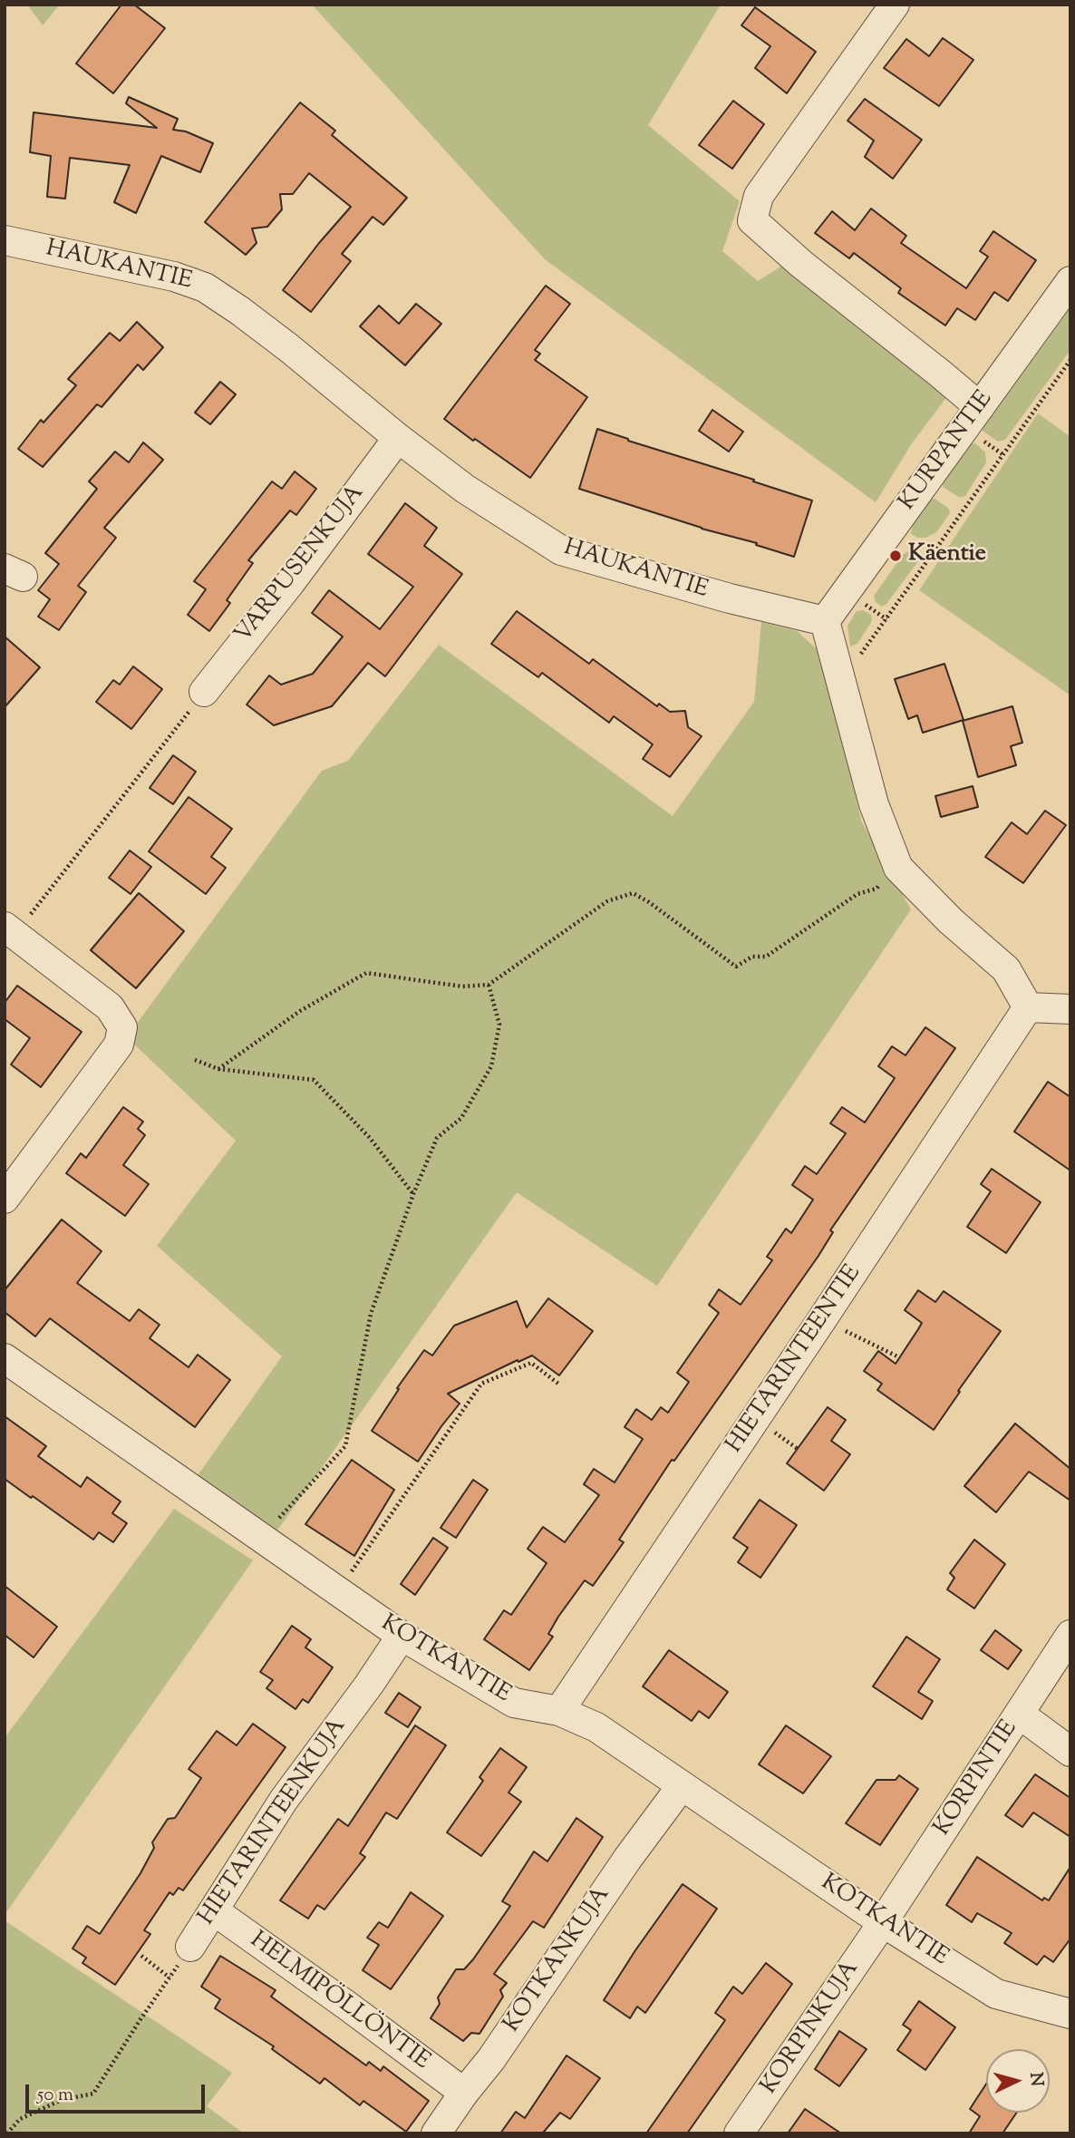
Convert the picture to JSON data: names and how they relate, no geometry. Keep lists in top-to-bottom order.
{
  "streets": {
    "street": [
      "HAUKANTIE",
      "KURPANTIE",
      "VARPUSENKUJA",
      "HIETARINTEENTIE",
      "KOTKANTIE",
      "KORPINTIE",
      "HIETARINTEENKUJA",
      "KOTKANKUJA",
      "HELMIPÖLLÖNTIE",
      "KORPINKUJA"
    ]
  },
  "crossings": [
    ["HAUKANTIE", "KURPANTIE"],
    ["HAUKANTIE", "VARPUSENKUJA"],
    ["HIETARINTEENTIE", "KOTKANTIE"],
    ["KOTKANTIE", "KORPINTIE"],
    ["KOTKANTIE", "HIETARINTEENKUJA"],
    ["KOTKANTIE", "KOTKANKUJA"],
    ["KOTKANTIE", "KORPINKUJA"],
    ["KORPINTIE", "KORPINKUJA"],
    ["HIETARINTEENKUJA", "HELMIPÖLLÖNTIE"],
    ["KOTKANKUJA", "HELMIPÖLLÖNTIE"]
  ],
  "places": ["Käentie"],
  "scale_bar": "50 m",
  "north": "right"
}
